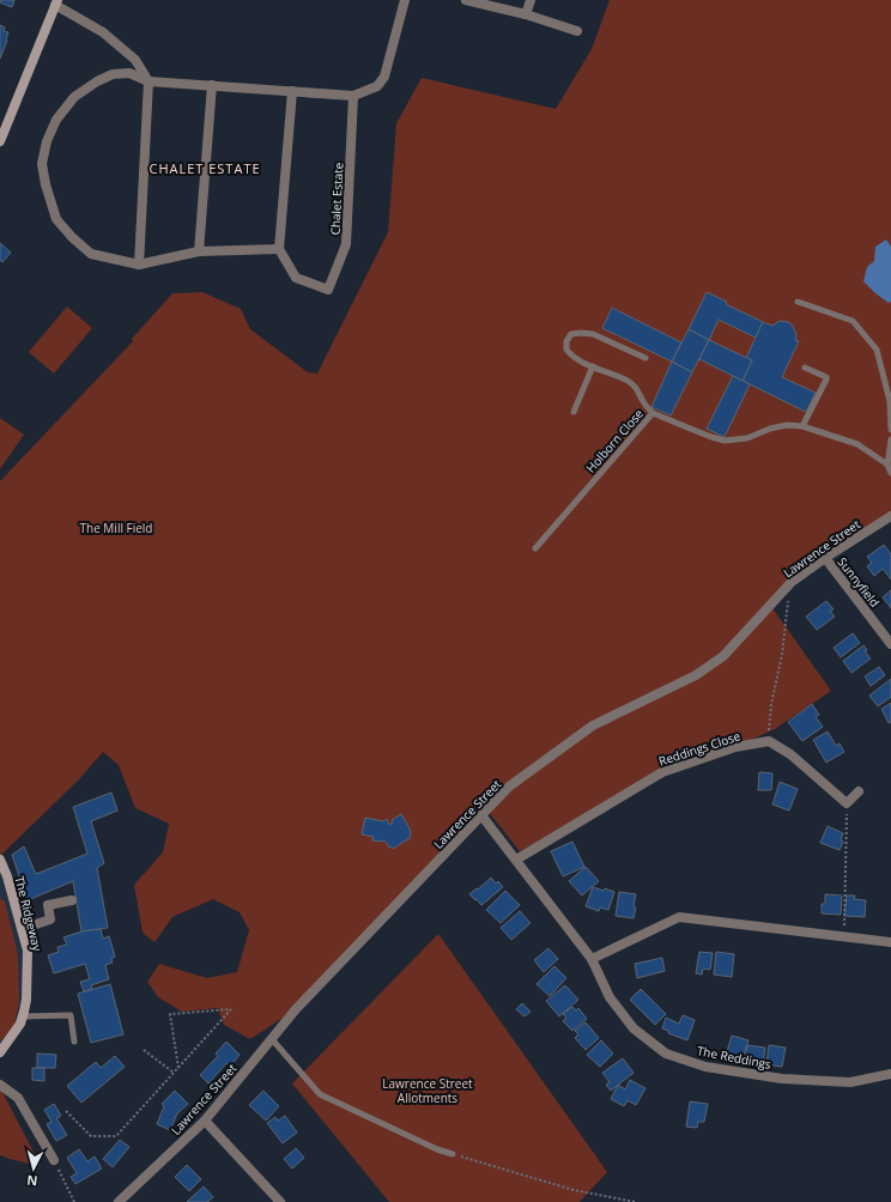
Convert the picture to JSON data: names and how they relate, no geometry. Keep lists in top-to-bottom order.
{
  "streets": {
    "main road": ["The Ridgeway"],
    "street": [
      "Chalet Estate",
      "Lawrence Street",
      "Sunnyfield",
      "Reddings Close",
      "The Reddings"
    ],
    "lane": ["Holborn Close"]
  },
  "crossings": [
    ["Lawrence Street", "Sunnyfield"],
    ["Lawrence Street", "The Reddings"],
    ["Reddings Close", "The Reddings"]
  ],
  "districts": ["CHALET ESTATE"],
  "parks": ["The Mill Field", "Lawrence Street Allotments"],
  "north": "bottom"
}
